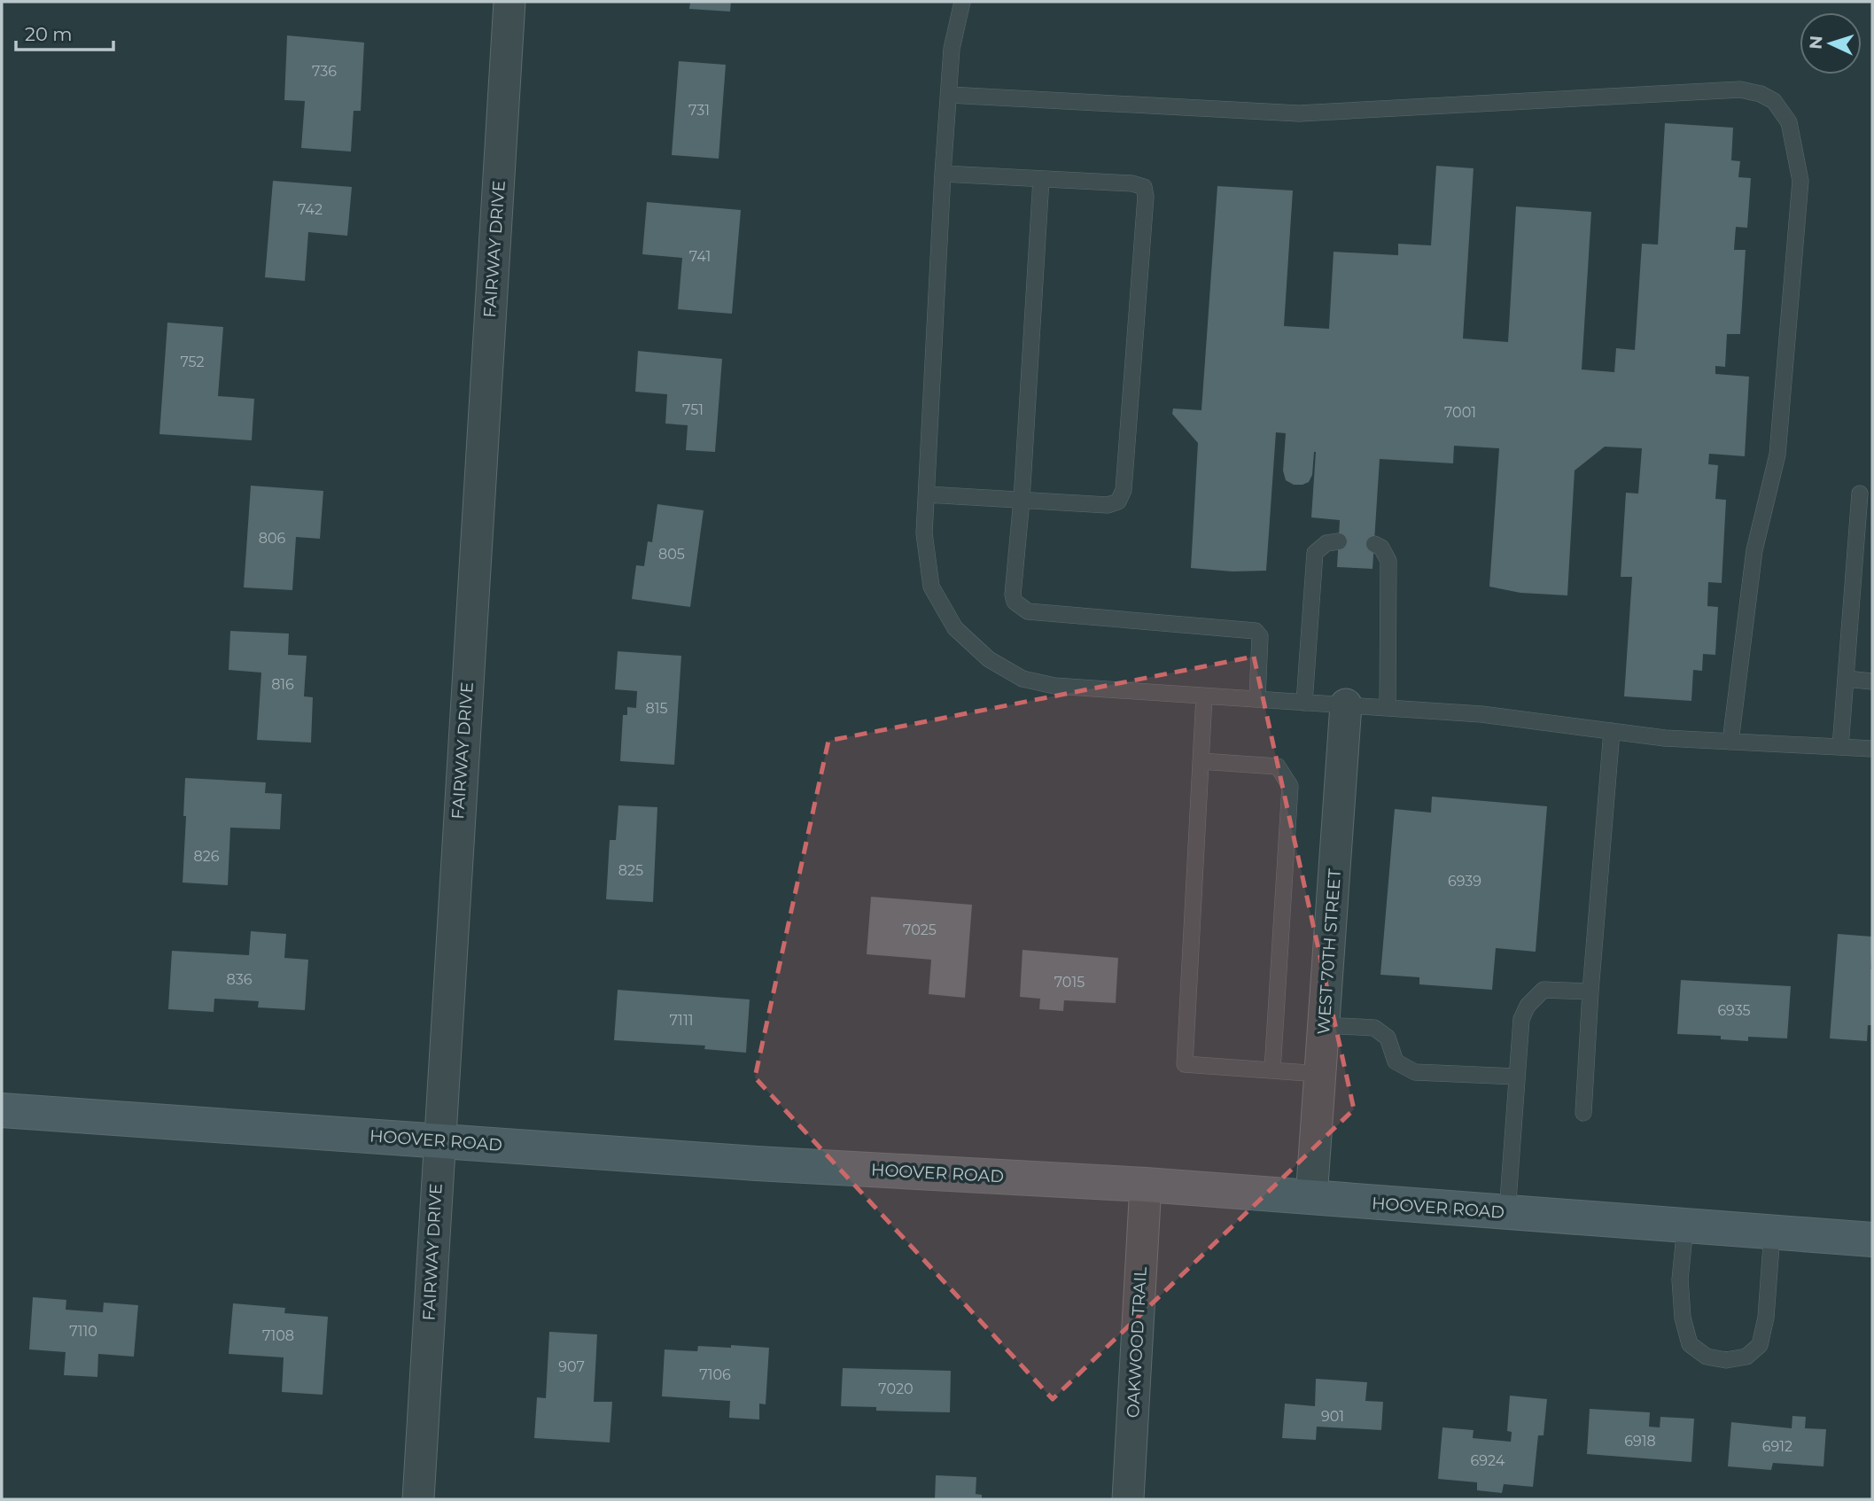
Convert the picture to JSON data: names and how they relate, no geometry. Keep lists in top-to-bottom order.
{
  "streets": {
    "street": [
      "FAIRWAY DRIVE",
      "WEST 70TH STREET",
      "HOOVER ROAD",
      "OAKWOOD TRAIL"
    ]
  },
  "crossings": [
    ["FAIRWAY DRIVE", "HOOVER ROAD"],
    ["WEST 70TH STREET", "HOOVER ROAD"],
    ["HOOVER ROAD", "OAKWOOD TRAIL"]
  ],
  "house_numbers": [
    "736",
    "731",
    "742",
    "741",
    "752",
    "751",
    "7001",
    "806",
    "805",
    "816",
    "815",
    "826",
    "825",
    "6939",
    "7025",
    "836",
    "7015",
    "6935",
    "7111",
    "7110",
    "7108",
    "907",
    "7106",
    "7020",
    "901",
    "6918",
    "6912",
    "6924"
  ],
  "scale_bar": "20 m",
  "north": "left"
}
